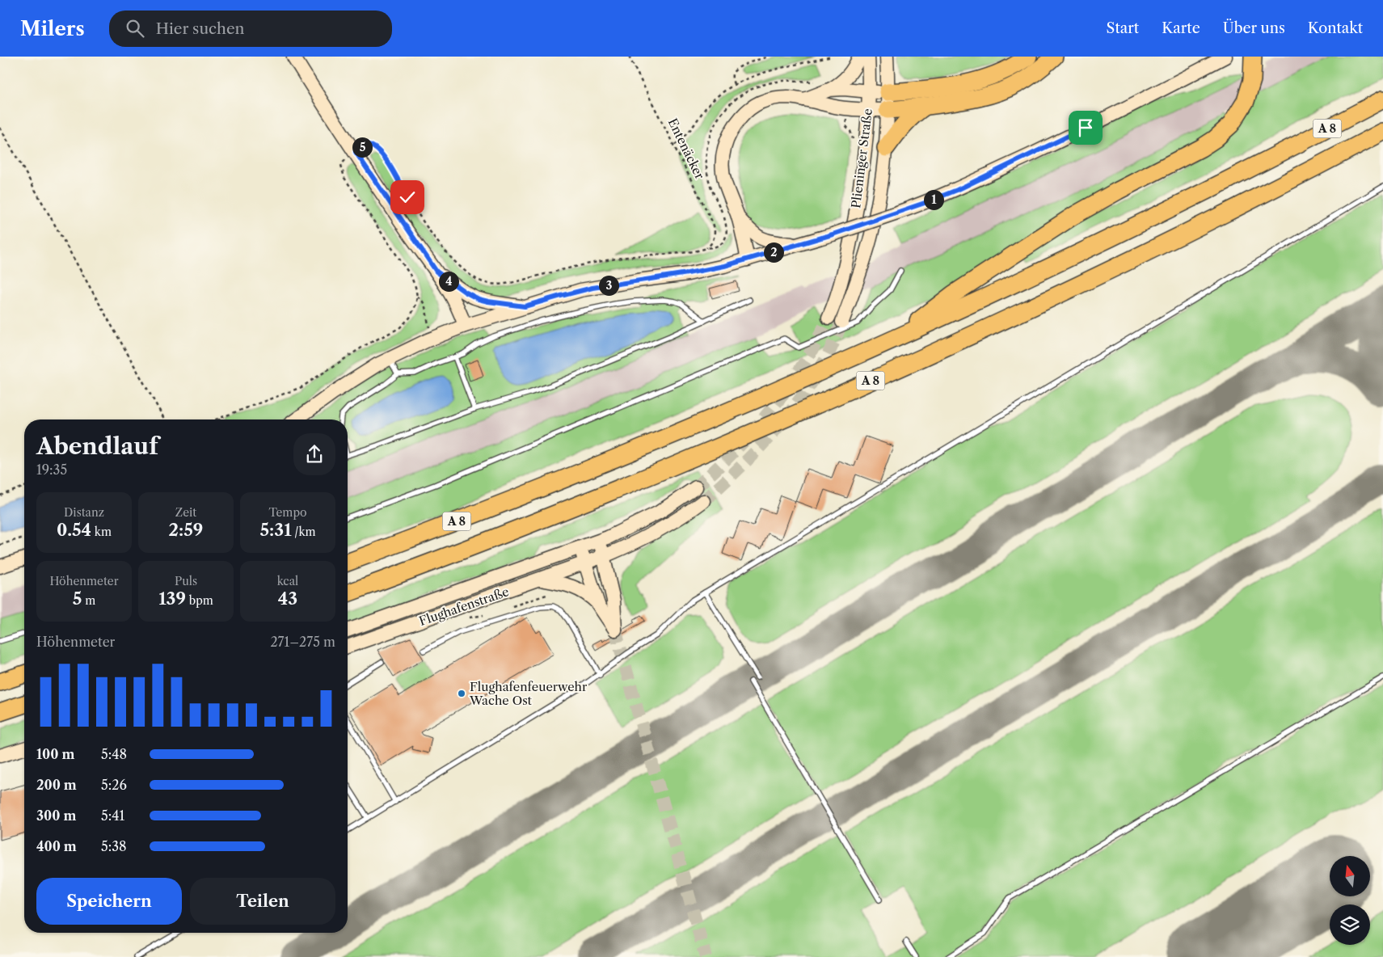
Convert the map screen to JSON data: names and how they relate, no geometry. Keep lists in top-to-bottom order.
{
  "streets": {
    "highway": ["A 8"],
    "main road": ["Plieninger Straße", "Flughafenstraße"],
    "path": ["Entenäcker"]
  },
  "places": ["Flughafenfeuerwehr Wache Ost"],
  "north": "top",
  "page": {
    "header": "Milers",
    "search": "Hier suchen",
    "nav": [
      "Start",
      "Karte",
      "Über uns",
      "Kontakt"
    ],
    "pins": [
      "5",
      "1",
      "2",
      "4",
      "3"
    ],
    "heading": ["Abendlauf", "19:35"],
    "stats": [
      ["Distanz", "0.54 km"],
      ["Zeit", "2:59"],
      ["Tempo", "5:31 /km"],
      ["Höhenmeter", "5 m"],
      ["Puls", "139 bpm"],
      ["kcal", "43"]
    ],
    "chart": ["Höhenmeter", "271–275 m"],
    "list": [
      {
        "name": "100 m",
        "note": "5:48"
      },
      {
        "name": "200 m",
        "note": "5:26"
      },
      {
        "name": "300 m",
        "note": "5:41"
      },
      {
        "name": "400 m",
        "note": "5:38"
      }
    ],
    "buttons": ["Speichern", "Teilen"]
  }
}
